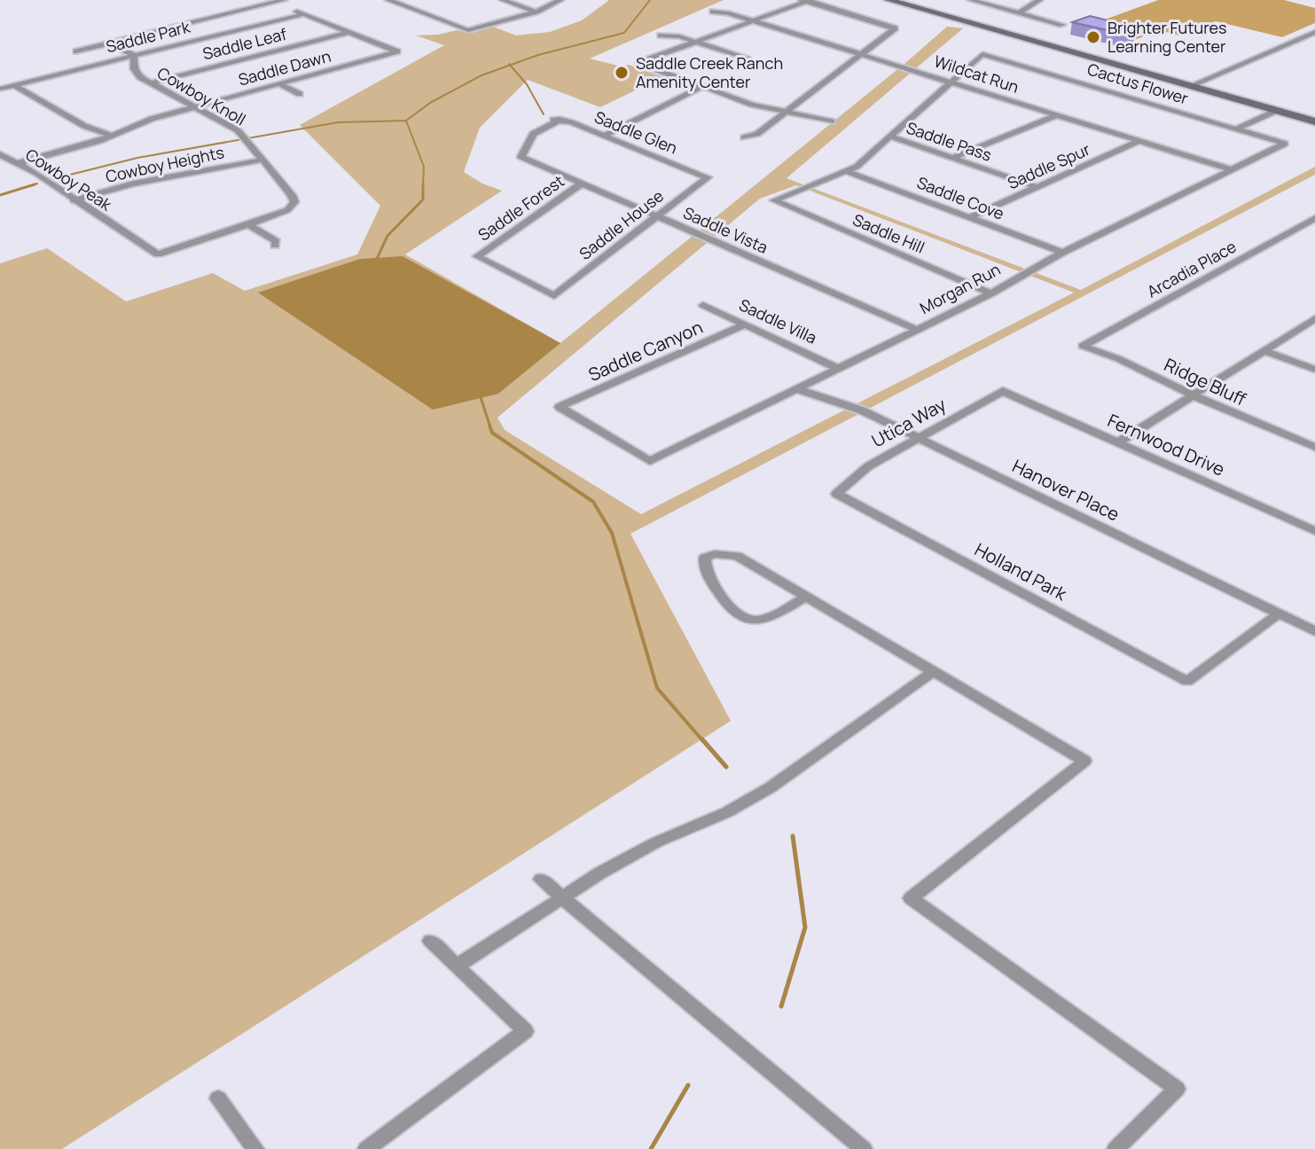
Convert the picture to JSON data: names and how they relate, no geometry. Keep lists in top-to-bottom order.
{
  "streets": {
    "street": [
      "Saddle Park",
      "Saddle Leaf",
      "Saddle Dawn",
      "Wildcat Run",
      "Cactus Flower",
      "Cowboy Knoll",
      "Saddle Glen",
      "Saddle Pass",
      "Cowboy Heights",
      "Saddle Spur",
      "Cowboy Peak",
      "Saddle Cove",
      "Saddle Forest",
      "Saddle House",
      "Saddle Vista",
      "Saddle Hill",
      "Arcadia Place",
      "Morgan Run",
      "Saddle Villa",
      "Saddle Canyon",
      "Ridge Bluff",
      "Utica Way",
      "Fernwood Drive",
      "Hanover Place",
      "Holland Park"
    ]
  },
  "crossings": [
    ["Saddle Park", "Cowboy Knoll"],
    ["Saddle Leaf", "Saddle Dawn"],
    ["Saddle Leaf", "Cowboy Knoll"],
    ["Saddle Dawn", "Cowboy Knoll"],
    ["Saddle Dawn", "Cowboy Peak"],
    ["Wildcat Run", "Cactus Flower"],
    ["Wildcat Run", "Saddle Spur"],
    ["Wildcat Run", "Morgan Run"],
    ["Cactus Flower", "Morgan Run"],
    ["Cowboy Knoll", "Cowboy Heights"],
    ["Cowboy Knoll", "Cowboy Peak"],
    ["Saddle Glen", "Saddle House"],
    ["Saddle Glen", "Saddle Vista"],
    ["Saddle Pass", "Saddle Spur"],
    ["Cowboy Heights", "Cowboy Peak"],
    ["Saddle Spur", "Saddle Cove"],
    ["Saddle Cove", "Saddle Hill"],
    ["Saddle Cove", "Morgan Run"],
    ["Saddle Forest", "Saddle House"],
    ["Saddle Forest", "Saddle Vista"],
    ["Saddle House", "Saddle Vista"],
    ["Saddle Vista", "Morgan Run"],
    ["Saddle Hill", "Morgan Run"],
    ["Arcadia Place", "Ridge Bluff"],
    ["Morgan Run", "Saddle Villa"],
    ["Morgan Run", "Saddle Canyon"],
    ["Morgan Run", "Hanover Place"],
    ["Saddle Villa", "Saddle Canyon"],
    ["Utica Way", "Fernwood Drive"],
    ["Utica Way", "Hanover Place"],
    ["Utica Way", "Holland Park"],
    ["Hanover Place", "Holland Park"]
  ],
  "places": ["Brighter Futures Learning Center", "Saddle Creek Ranch Amenity Center"]
}
